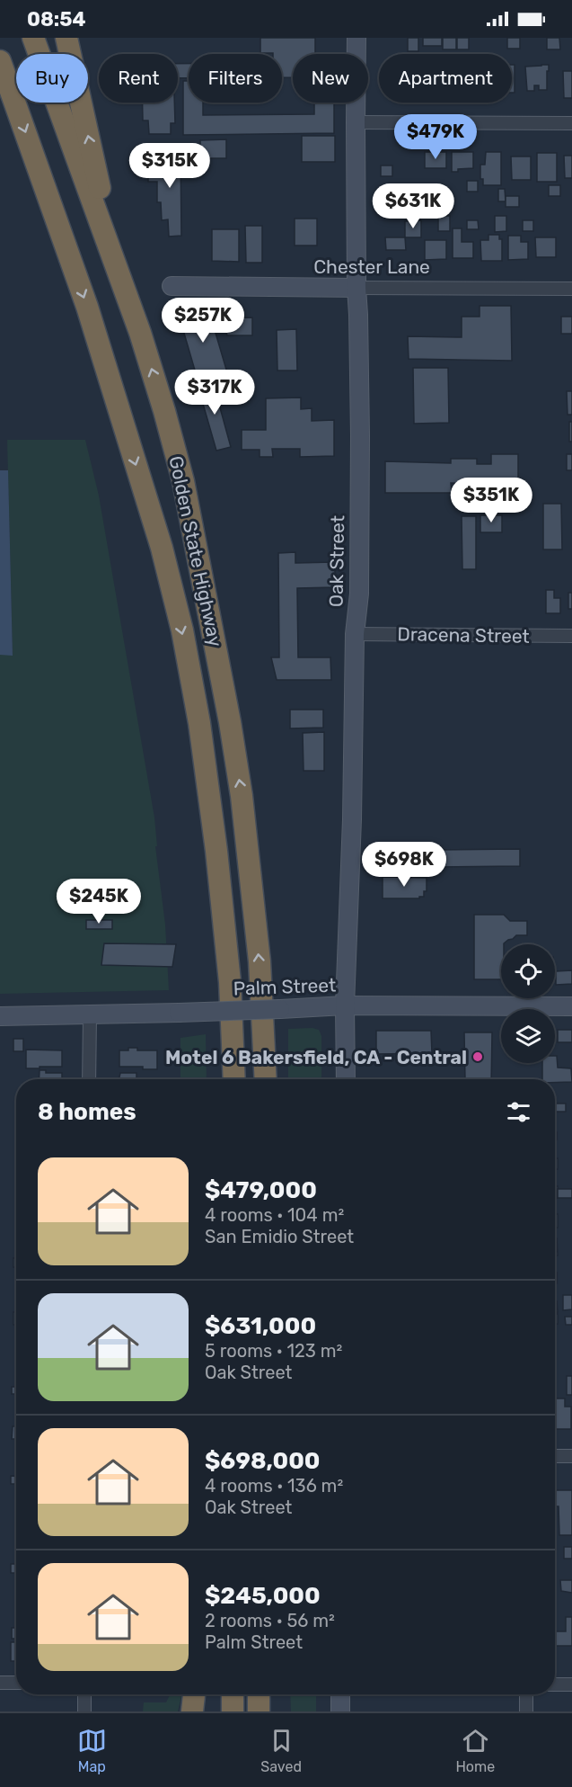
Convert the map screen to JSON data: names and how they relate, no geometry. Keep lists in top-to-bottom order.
{
  "streets": {
    "highway": ["Golden State Highway"],
    "main road": ["Chester Lane", "Oak Street", "Palm Street"],
    "street": ["Dracena Street"]
  },
  "crossings": [
    ["Chester Lane", "Oak Street"],
    ["Oak Street", "Dracena Street"],
    ["Oak Street", "Palm Street"]
  ],
  "places": ["Motel 6 Bakersfield, CA - Central"],
  "page": {
    "status": "08:54",
    "chip": [
      "Buy",
      "Rent",
      "Filters",
      "New",
      "Apartment"
    ],
    "price": [
      "$479K",
      "$315K",
      "$631K",
      "$257K",
      "$317K",
      "$351K",
      "$698K",
      "$245K"
    ],
    "heading": "8 homes",
    "list": [
      {
        "name": "$479,000",
        "note": "4 rooms · 104 m² · San Emidio Street"
      },
      {
        "name": "$631,000",
        "note": "5 rooms · 123 m² · Oak Street"
      },
      {
        "name": "$698,000",
        "note": "4 rooms · 136 m² · Oak Street"
      },
      {
        "name": "$245,000",
        "note": "2 rooms · 56 m² · Palm Street"
      }
    ],
    "tabs": ["Map", "Saved", "Home"]
  }
}
